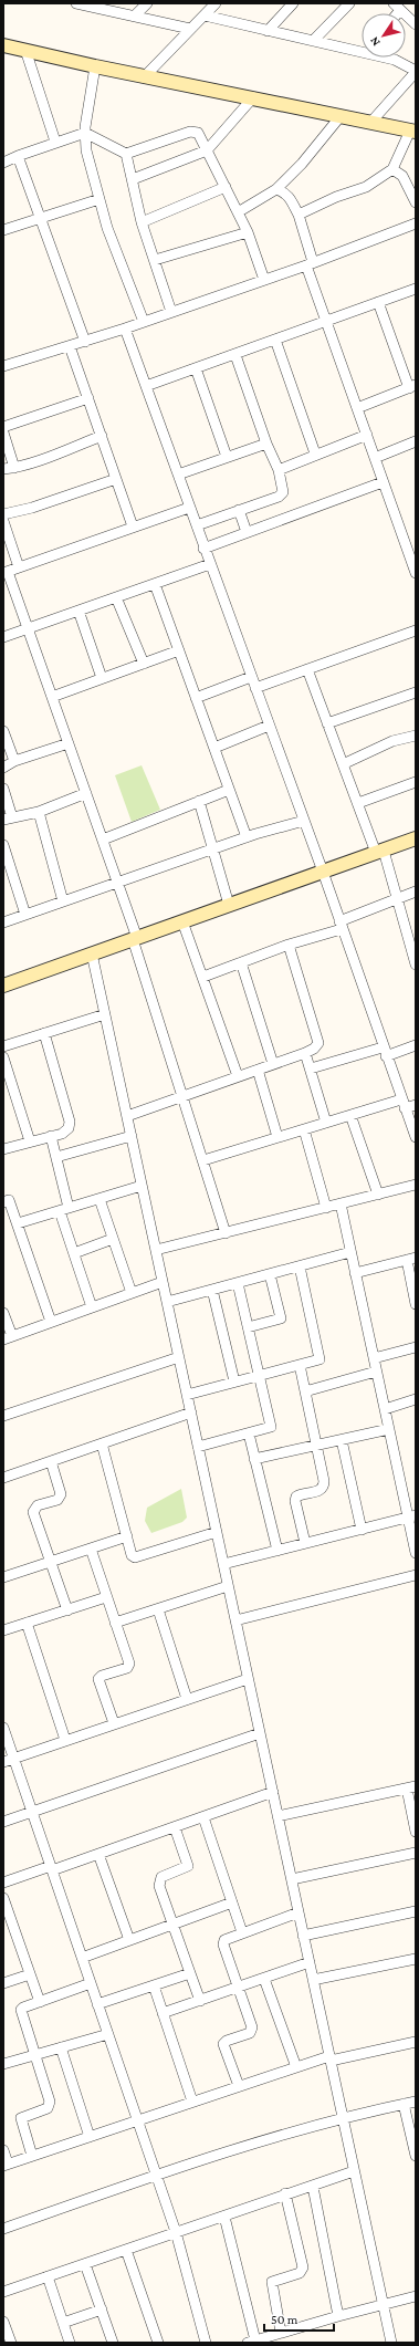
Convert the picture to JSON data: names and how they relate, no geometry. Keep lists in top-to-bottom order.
{
  "scale_bar": "50 m",
  "north": "bottom left"
}
